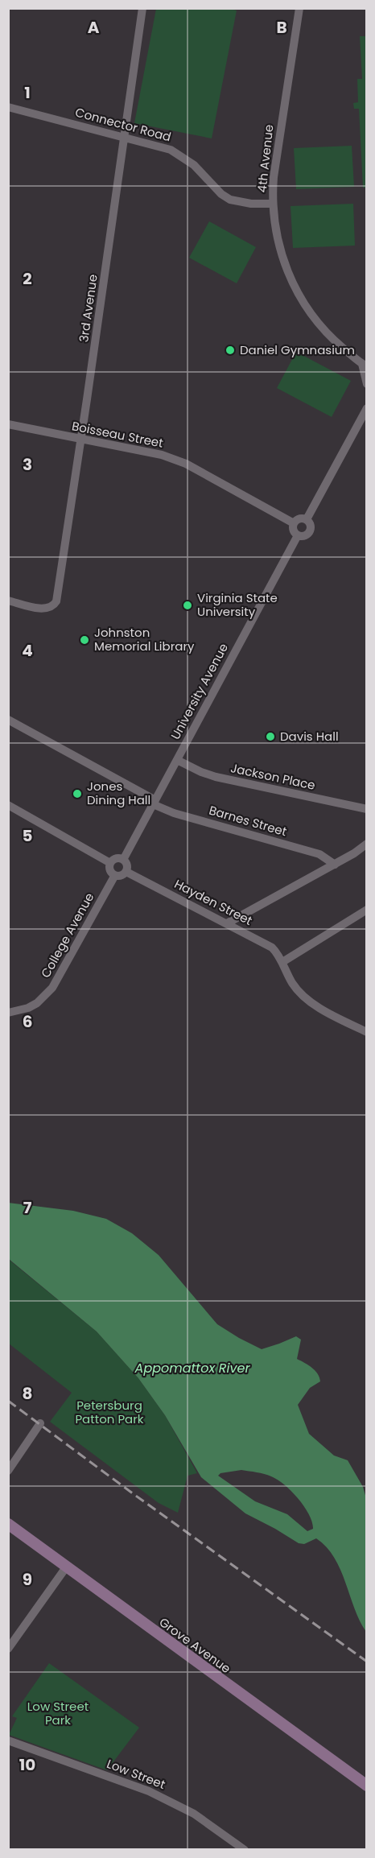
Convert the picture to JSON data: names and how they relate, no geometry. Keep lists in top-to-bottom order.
{
  "streets": {
    "main road": ["Grove Avenue"],
    "street": [
      "Connector Road",
      "4th Avenue",
      "3rd Avenue",
      "Boisseau Street",
      "University Avenue",
      "Jackson Place",
      "Barnes Street",
      "Hayden Street",
      "College Avenue",
      "Low Street"
    ]
  },
  "crossings": [
    ["Connector Road", "4th Avenue"],
    ["Connector Road", "3rd Avenue"],
    ["3rd Avenue", "Boisseau Street"],
    ["Boisseau Street", "University Avenue"],
    ["University Avenue", "Jackson Place"],
    ["University Avenue", "Barnes Street"],
    ["University Avenue", "Hayden Street"],
    ["University Avenue", "College Avenue"],
    ["Hayden Street", "College Avenue"]
  ],
  "water": ["Appomattox River"],
  "parks": ["Petersburg Patton Park", "Low Street Park"],
  "places": [
    "Daniel Gymnasium",
    "Virginia State University",
    "Johnston Memorial Library",
    "Davis Hall",
    "Jones Dining Hall"
  ],
  "grid": {
    "columns": ["A", "B"],
    "rows": [
      "1",
      "2",
      "3",
      "4",
      "5",
      "6",
      "7",
      "8",
      "9",
      "10"
    ]
  }
}
